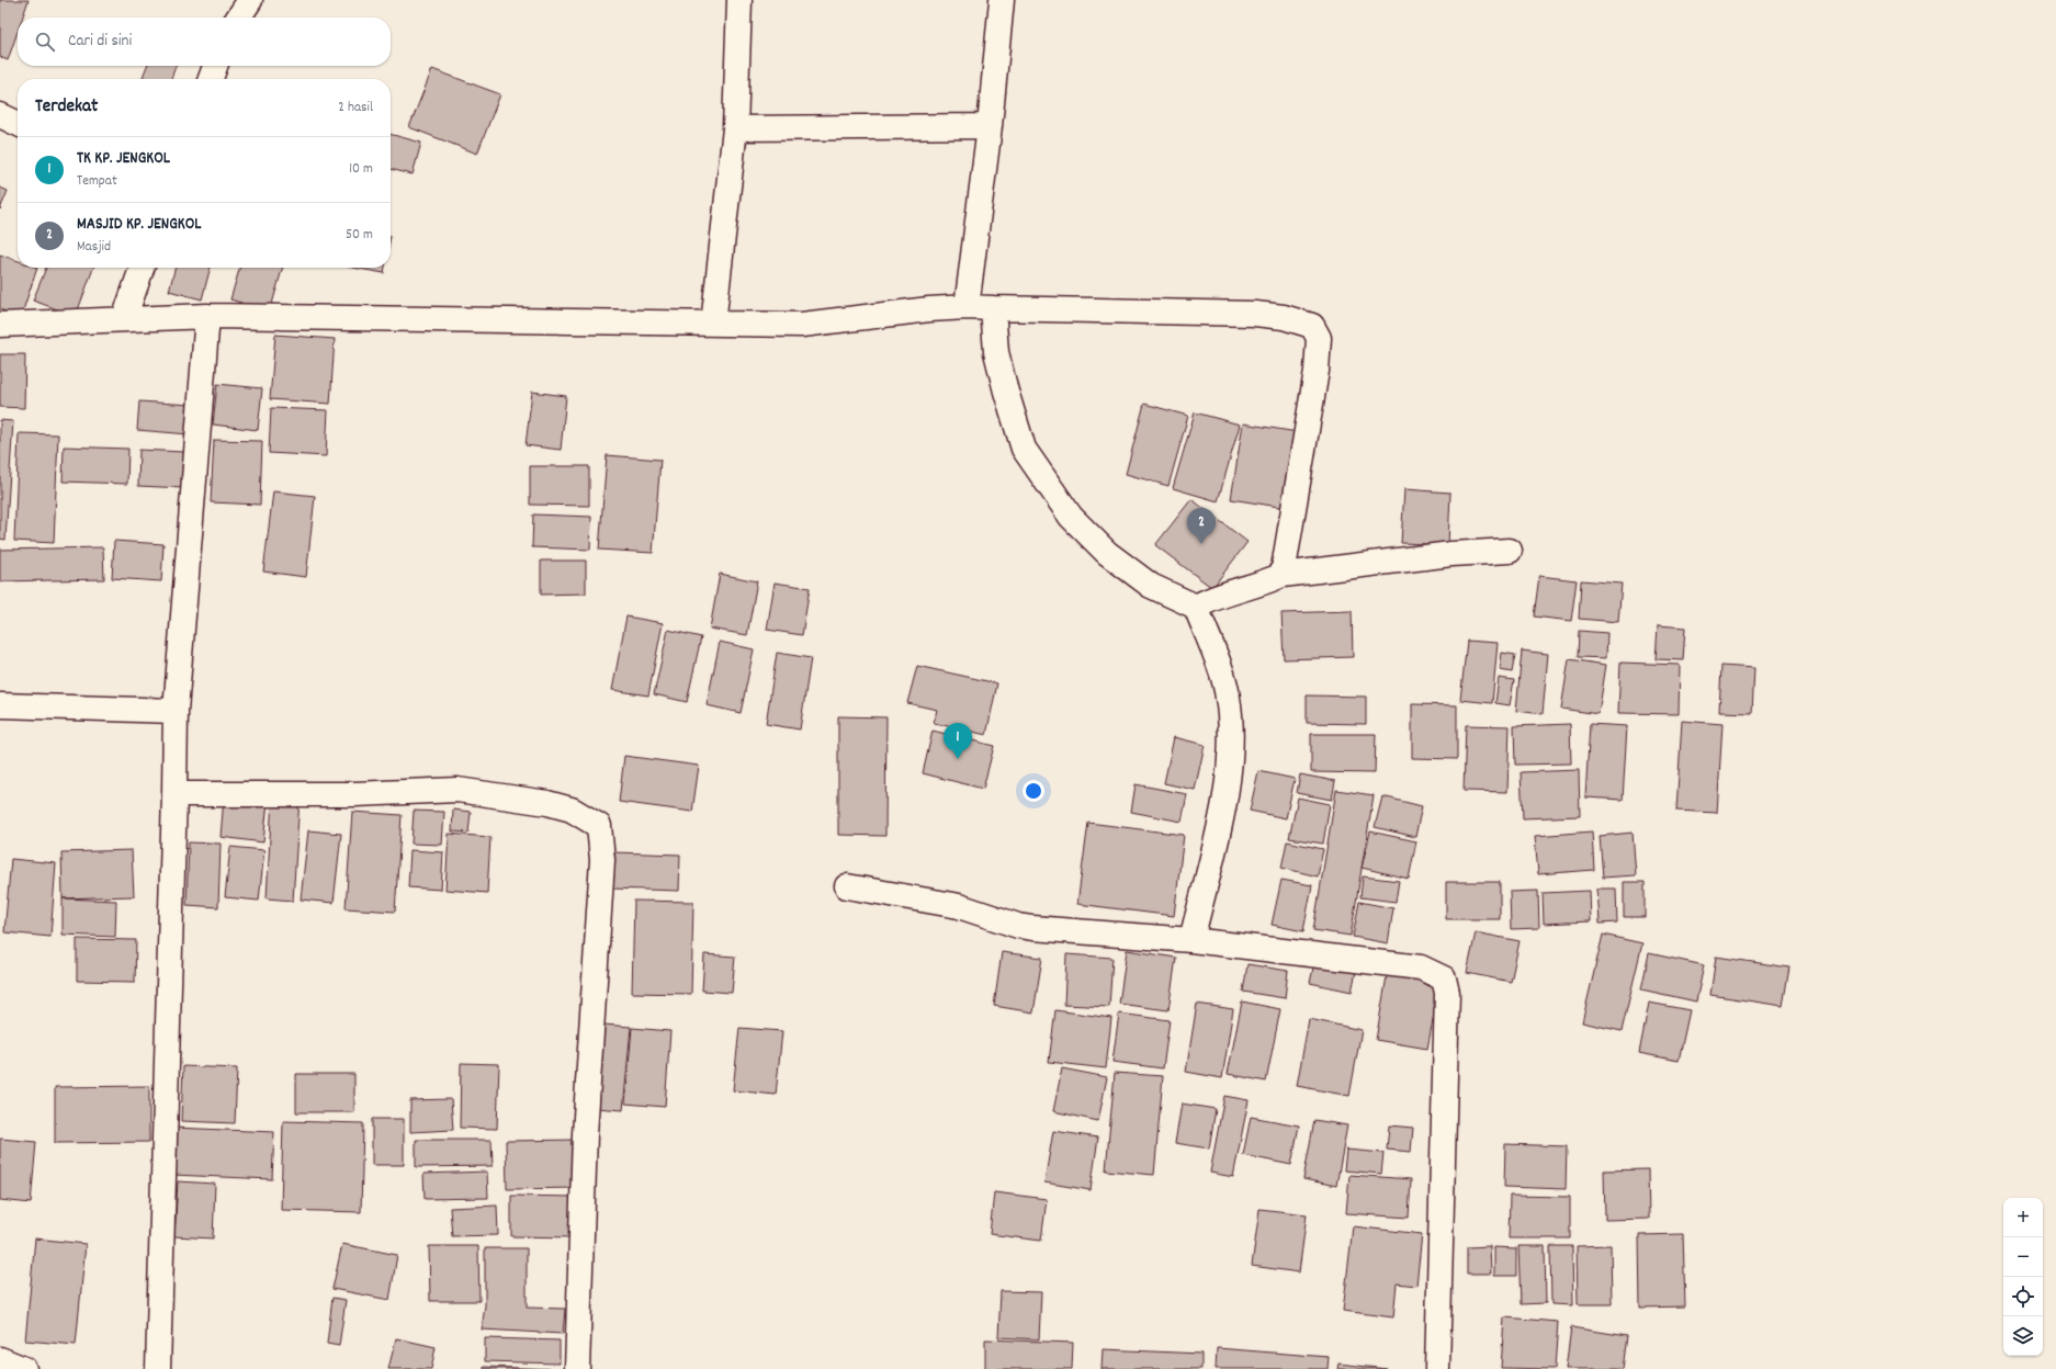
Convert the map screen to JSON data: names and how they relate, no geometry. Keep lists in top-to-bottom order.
{
  "page": {
    "search": "Cari di sini",
    "heading": ["Terdekat", "2 hasil"],
    "list": [
      {
        "mark": "1",
        "name": "TK KP. JENGKOL",
        "note": "Tempat",
        "value": "10 m"
      },
      {
        "mark": "2",
        "name": "MASJID KP. JENGKOL",
        "note": "Masjid",
        "value": "50 m"
      }
    ],
    "pins": ["2", "1"],
    "map_buttons": ["+", "−"]
  }
}
